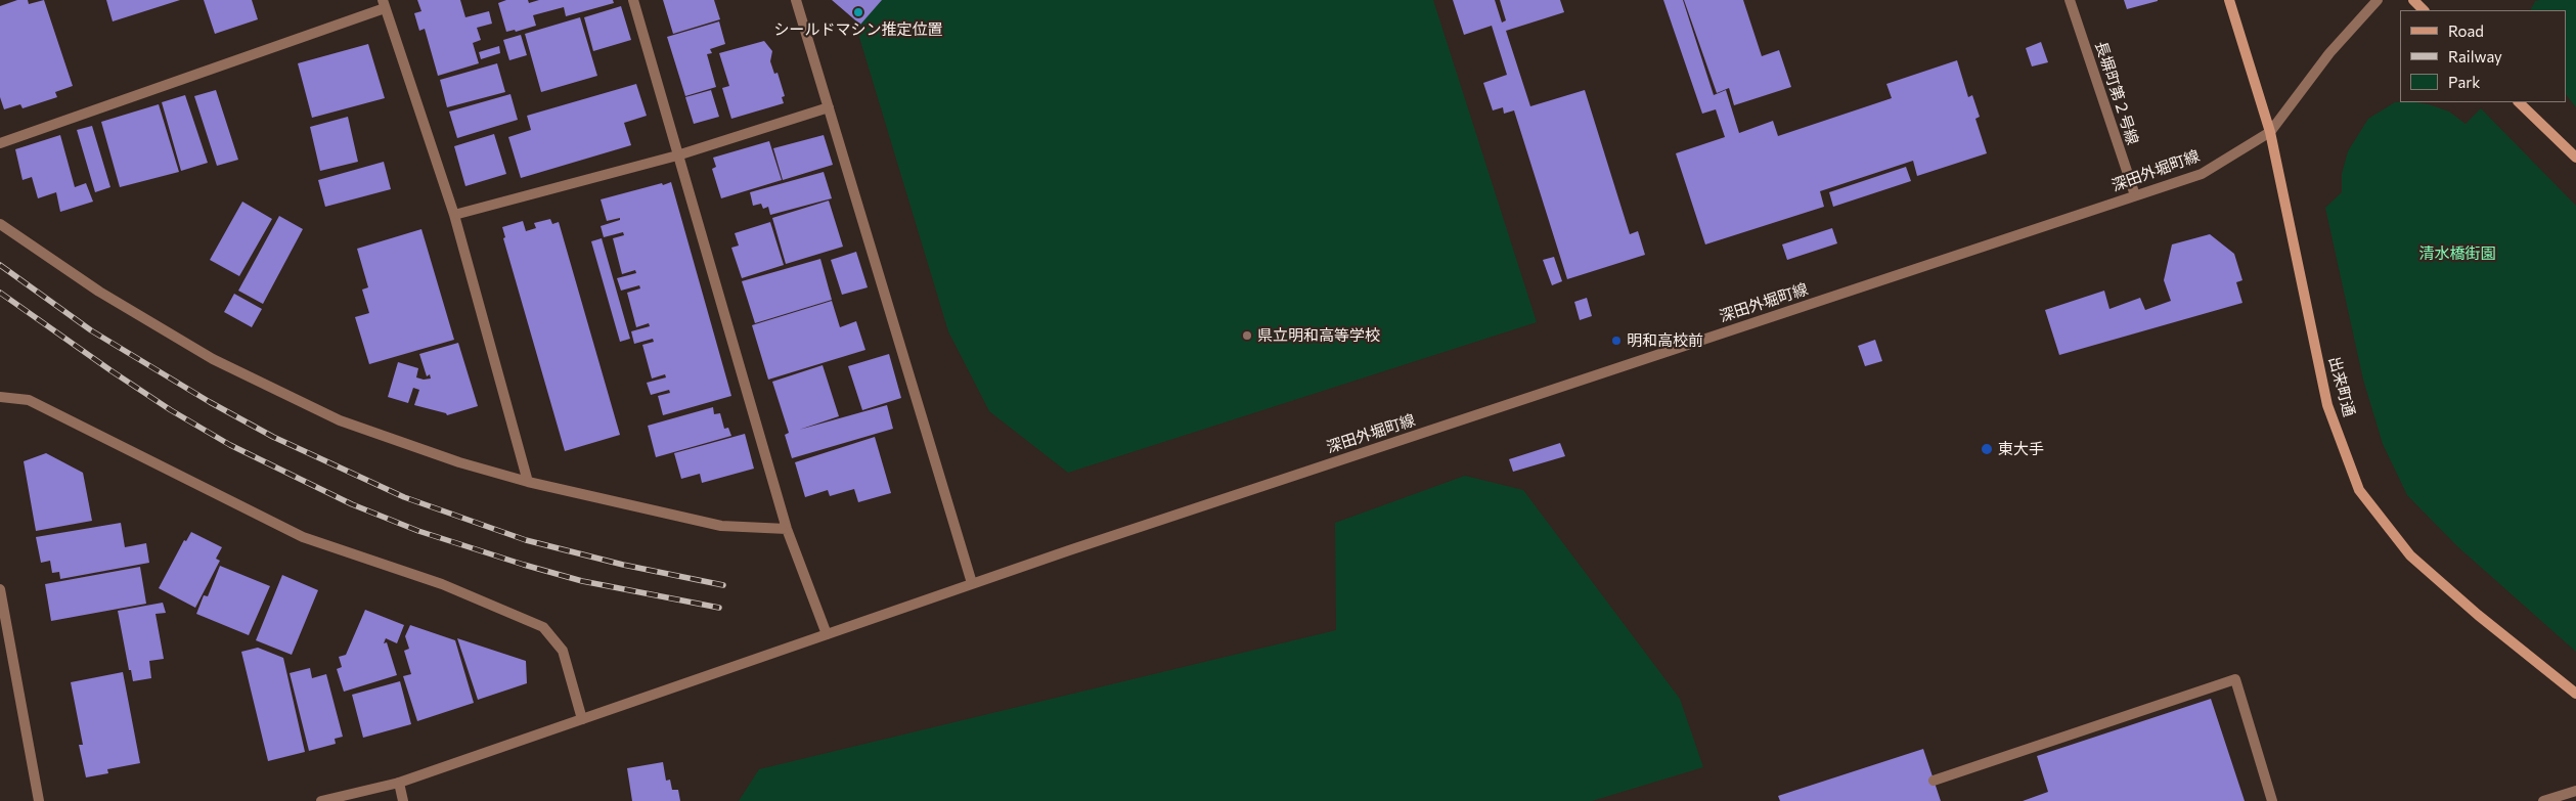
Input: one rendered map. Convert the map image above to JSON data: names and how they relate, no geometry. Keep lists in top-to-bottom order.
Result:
{
  "streets": {
    "main road": ["出来町通"],
    "street": ["長塀町第２号線", "深田外堀町線"]
  },
  "crossings": [
    ["長塀町第２号線", "深田外堀町線"],
    ["深田外堀町線", "出来町通"]
  ],
  "parks": ["清水橋街園"],
  "places": [
    "シールドマシン推定位置",
    "県立明和高等学校",
    "明和高校前",
    "東大手"
  ],
  "legend": ["Road", "Railway", "Park"]
}
